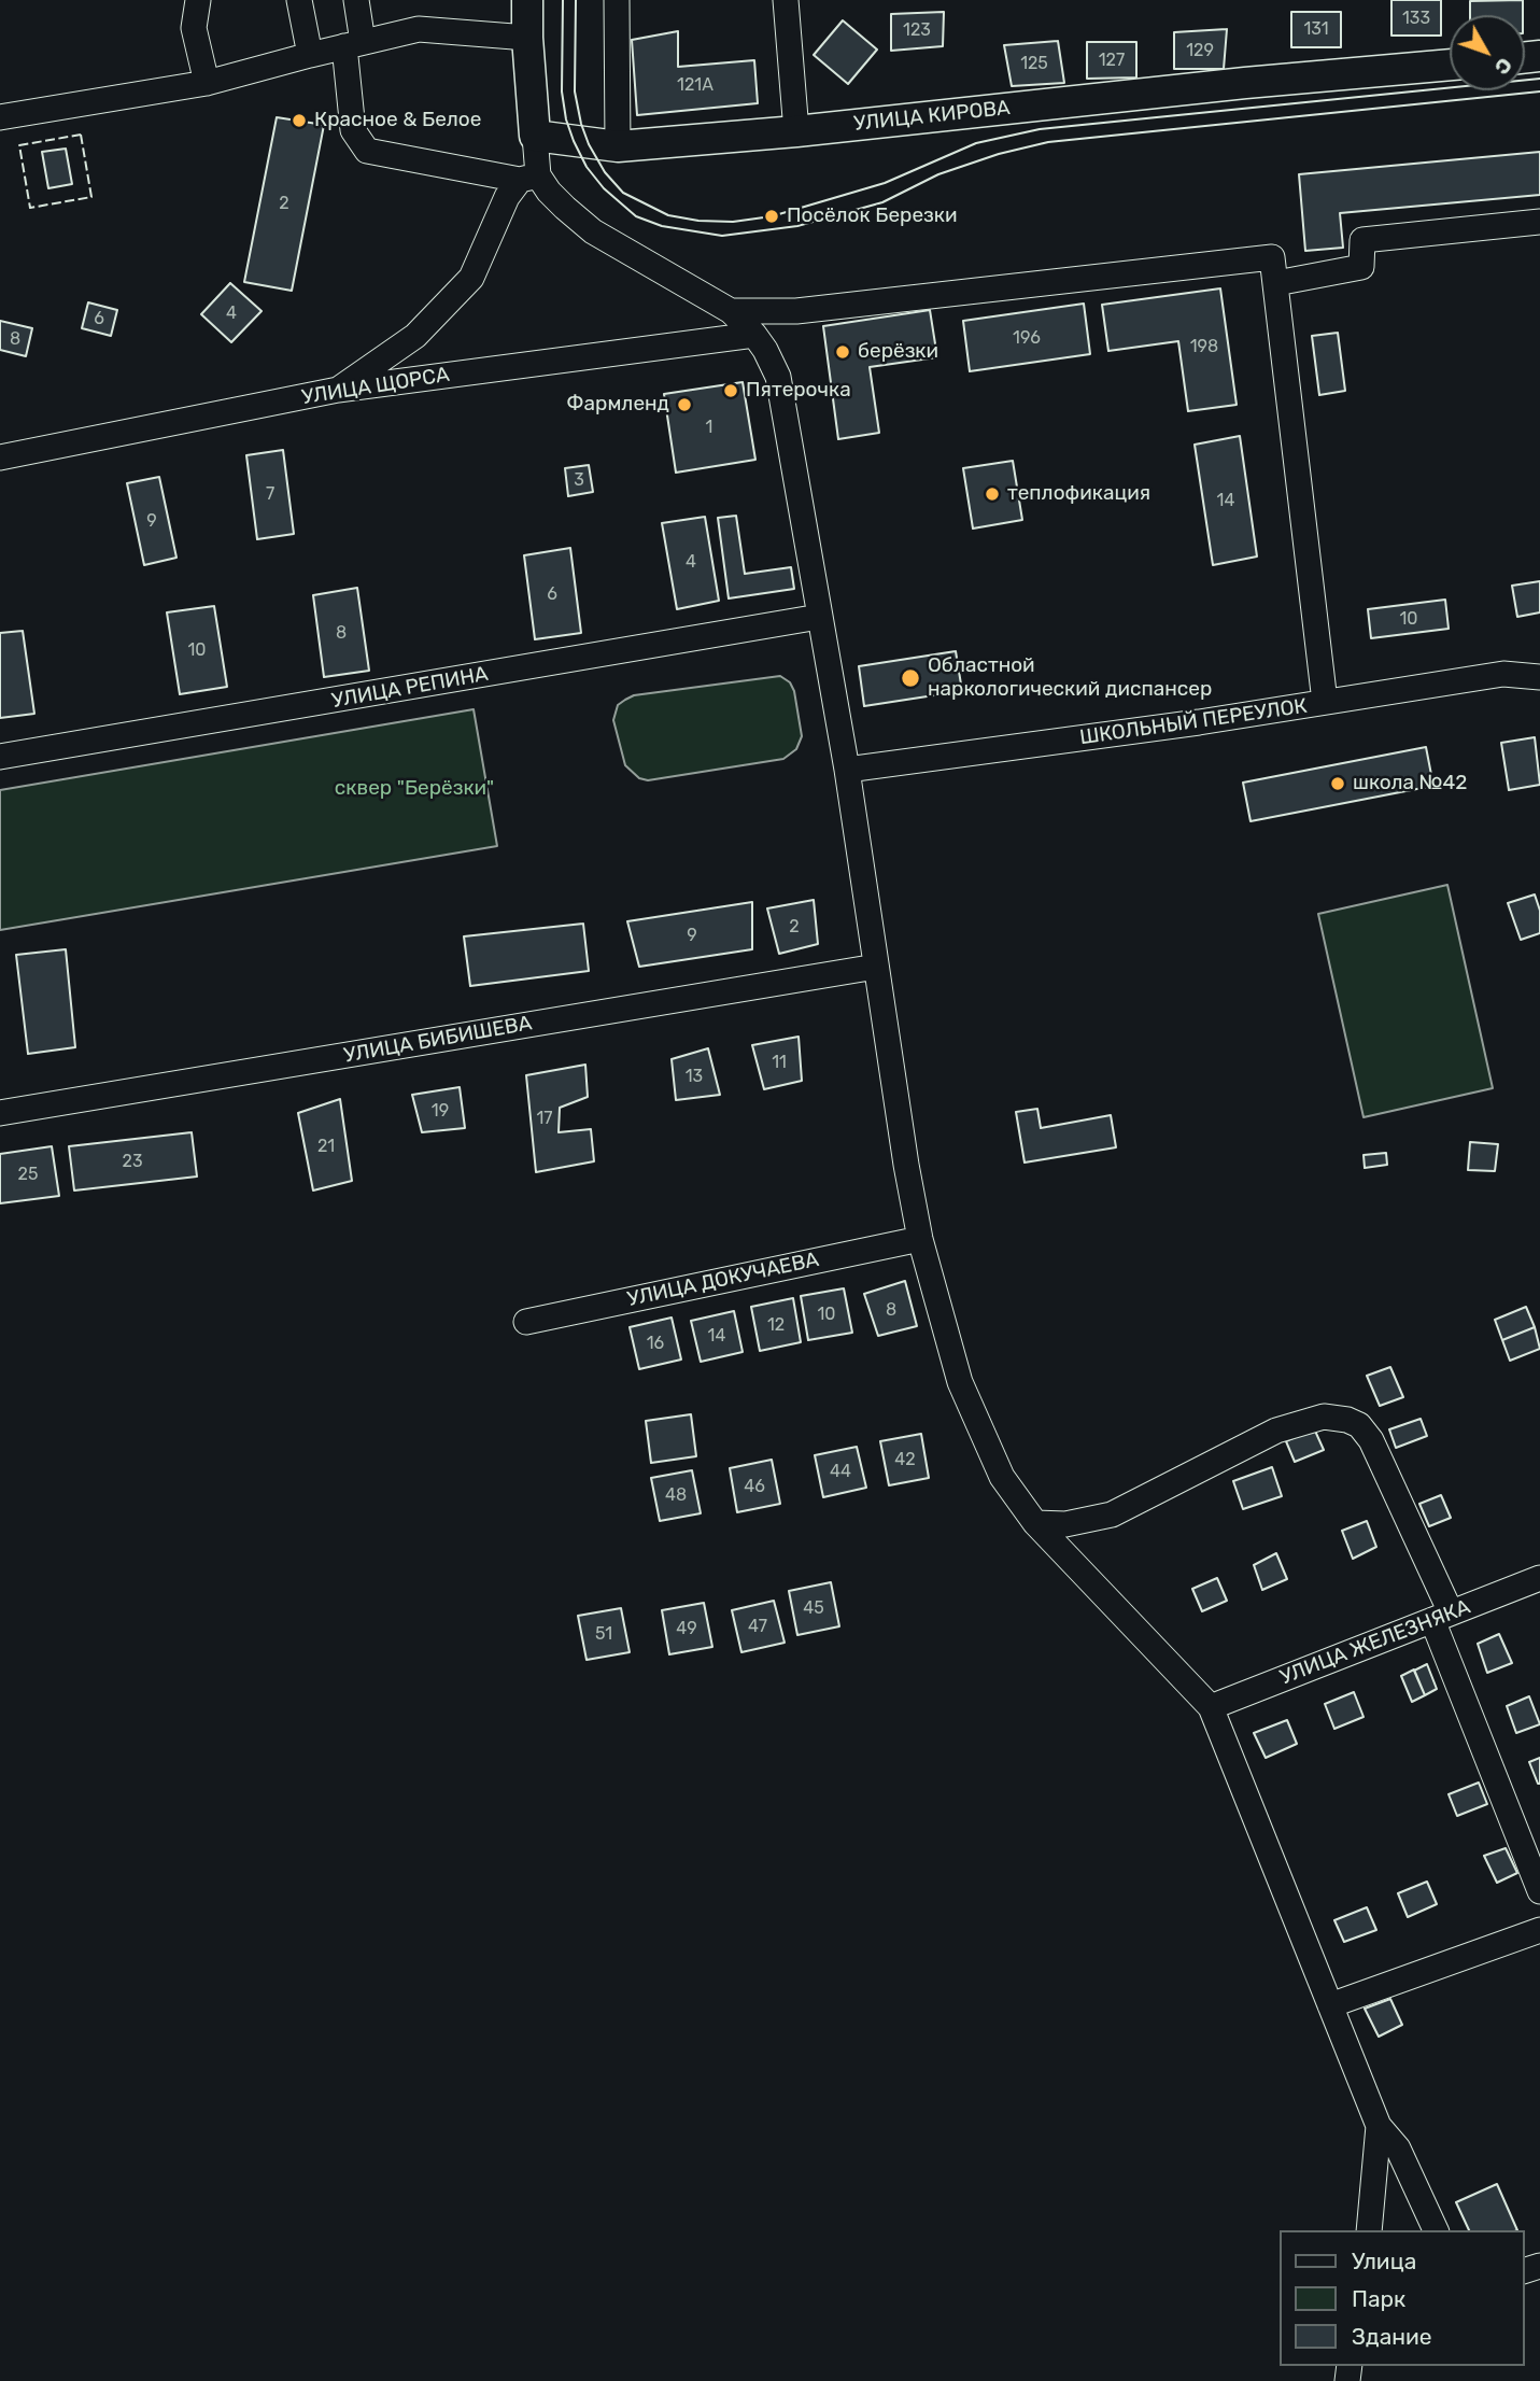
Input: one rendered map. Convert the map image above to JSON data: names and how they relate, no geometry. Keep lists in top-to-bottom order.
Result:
{
  "streets": {
    "main road": ["УЛИЦА КИРОВА"],
    "street": [
      "УЛИЦА ЩОРСА",
      "УЛИЦА РЕПИНА",
      "ШКОЛЬНЫЙ ПЕРЕУЛОК",
      "УЛИЦА БИБИШЕВА",
      "УЛИЦА ДОКУЧАЕВА",
      "УЛИЦА ЖЕЛЕЗНЯКА"
    ]
  },
  "parks": ["сквер \"Берёзки\""],
  "places": [
    "Красное & Белое",
    "Посёлок Березки",
    "берёзки",
    "Пятерочка",
    "Фармленд",
    "теплофикация",
    "Областной наркологический диспансер",
    "школа №42"
  ],
  "house_numbers": [
    "133",
    "131",
    "123",
    "129",
    "127",
    "125",
    "121А",
    "2",
    "4",
    "6",
    "196",
    "8",
    "198",
    "1",
    "3",
    "7",
    "14",
    "9",
    "4",
    "6",
    "10",
    "8",
    "10",
    "2",
    "9",
    "11",
    "13",
    "19",
    "17",
    "21",
    "23",
    "25",
    "8",
    "10",
    "12",
    "14",
    "16",
    "42",
    "44",
    "46",
    "48",
    "45",
    "47",
    "49",
    "51"
  ],
  "legend": ["Улица", "Парк", "Здание"],
  "north": "bottom right"
}
